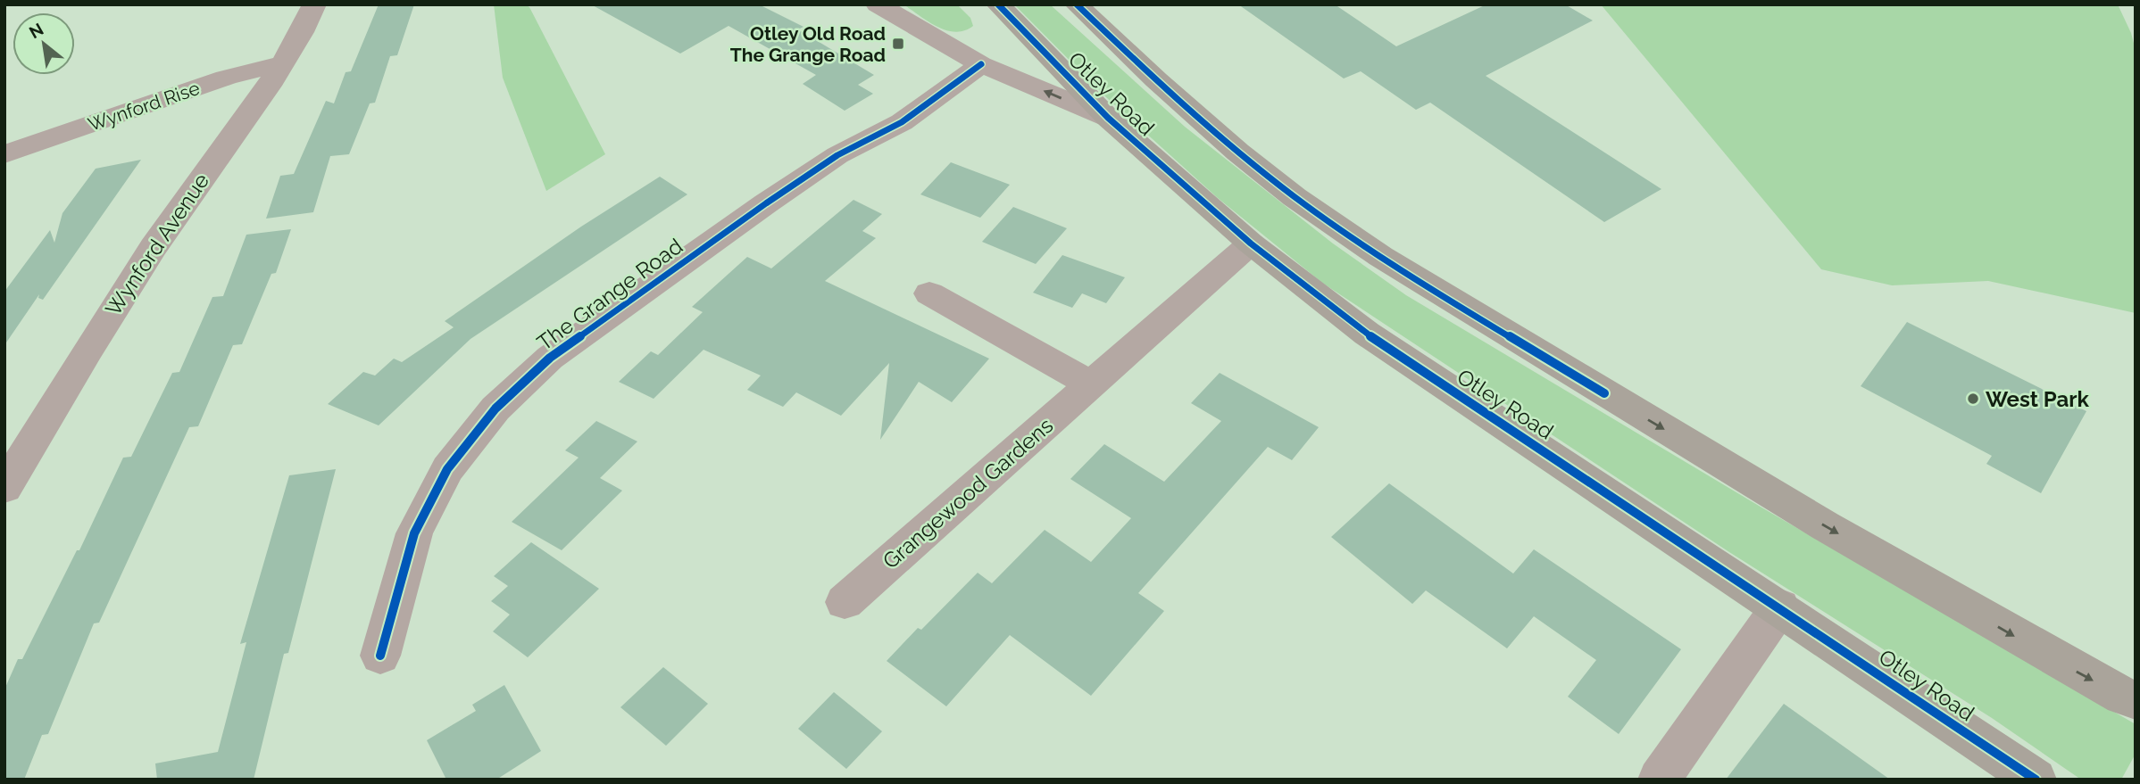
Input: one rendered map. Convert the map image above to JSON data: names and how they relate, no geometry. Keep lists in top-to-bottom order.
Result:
{
  "streets": {
    "highway": ["Otley Road"],
    "street": [
      "Wynford Rise",
      "Wynford Avenue",
      "The Grange Road",
      "Grangewood Gardens"
    ]
  },
  "crossings": [
    ["Otley Road", "Grangewood Gardens"],
    ["Wynford Rise", "Wynford Avenue"]
  ],
  "places": {
    "transit": ["Otley Old Road The Grange Road"],
    "other": ["West Park"]
  },
  "north": "top left"
}
